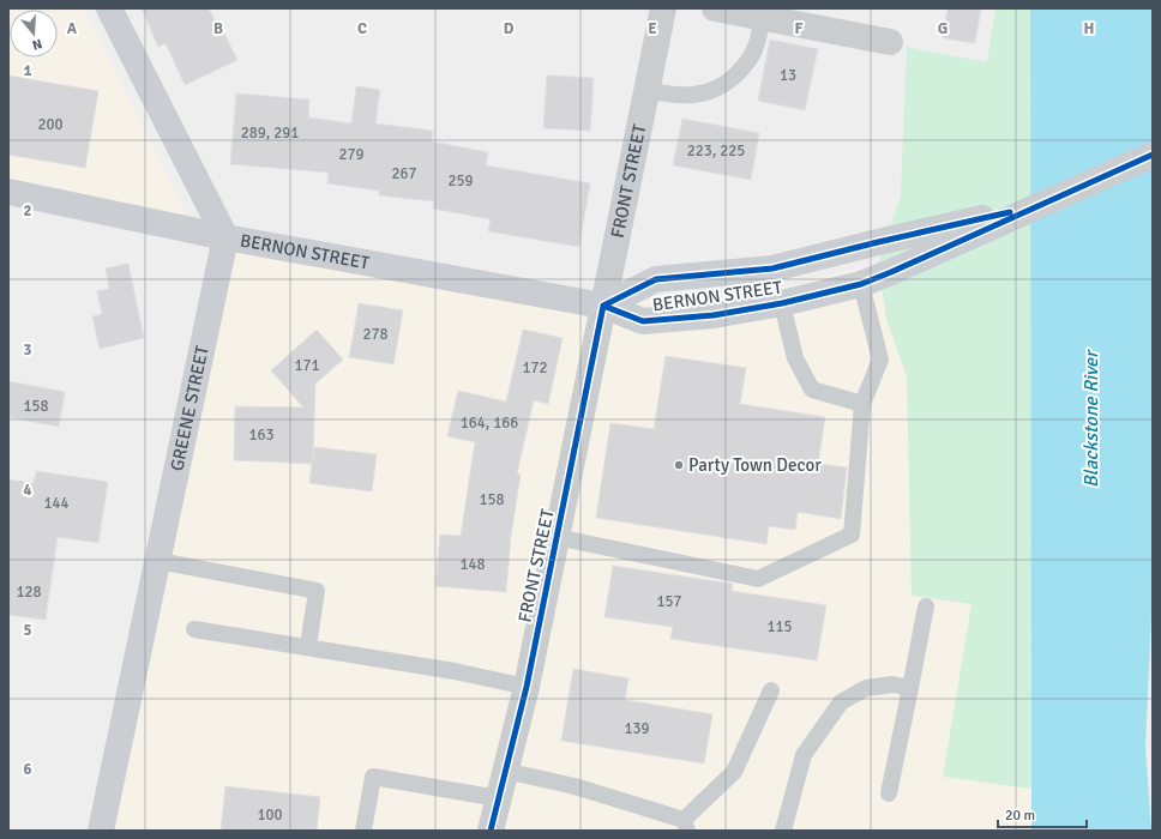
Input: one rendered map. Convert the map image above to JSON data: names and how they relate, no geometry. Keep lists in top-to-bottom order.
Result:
{
  "streets": {
    "main road": ["BERNON STREET", "GREENE STREET"],
    "street": ["FRONT STREET"]
  },
  "crossings": [
    ["FRONT STREET", "BERNON STREET"],
    ["BERNON STREET", "GREENE STREET"]
  ],
  "water": ["Blackstone River"],
  "places": ["Party Town Decor"],
  "house_numbers": [
    "13",
    "200",
    "289, 291",
    "223, 225",
    "279",
    "267",
    "259",
    "278",
    "171",
    "172",
    "158",
    "164, 166",
    "163",
    "158",
    "144",
    "148",
    "128",
    "157",
    "115",
    "139",
    "100"
  ],
  "scale_bar": "20 m",
  "north": "bottom",
  "grid": {
    "columns": [
      "A",
      "B",
      "C",
      "D",
      "E",
      "F",
      "G",
      "H"
    ],
    "rows": [
      "1",
      "2",
      "3",
      "4",
      "5",
      "6"
    ]
  }
}
